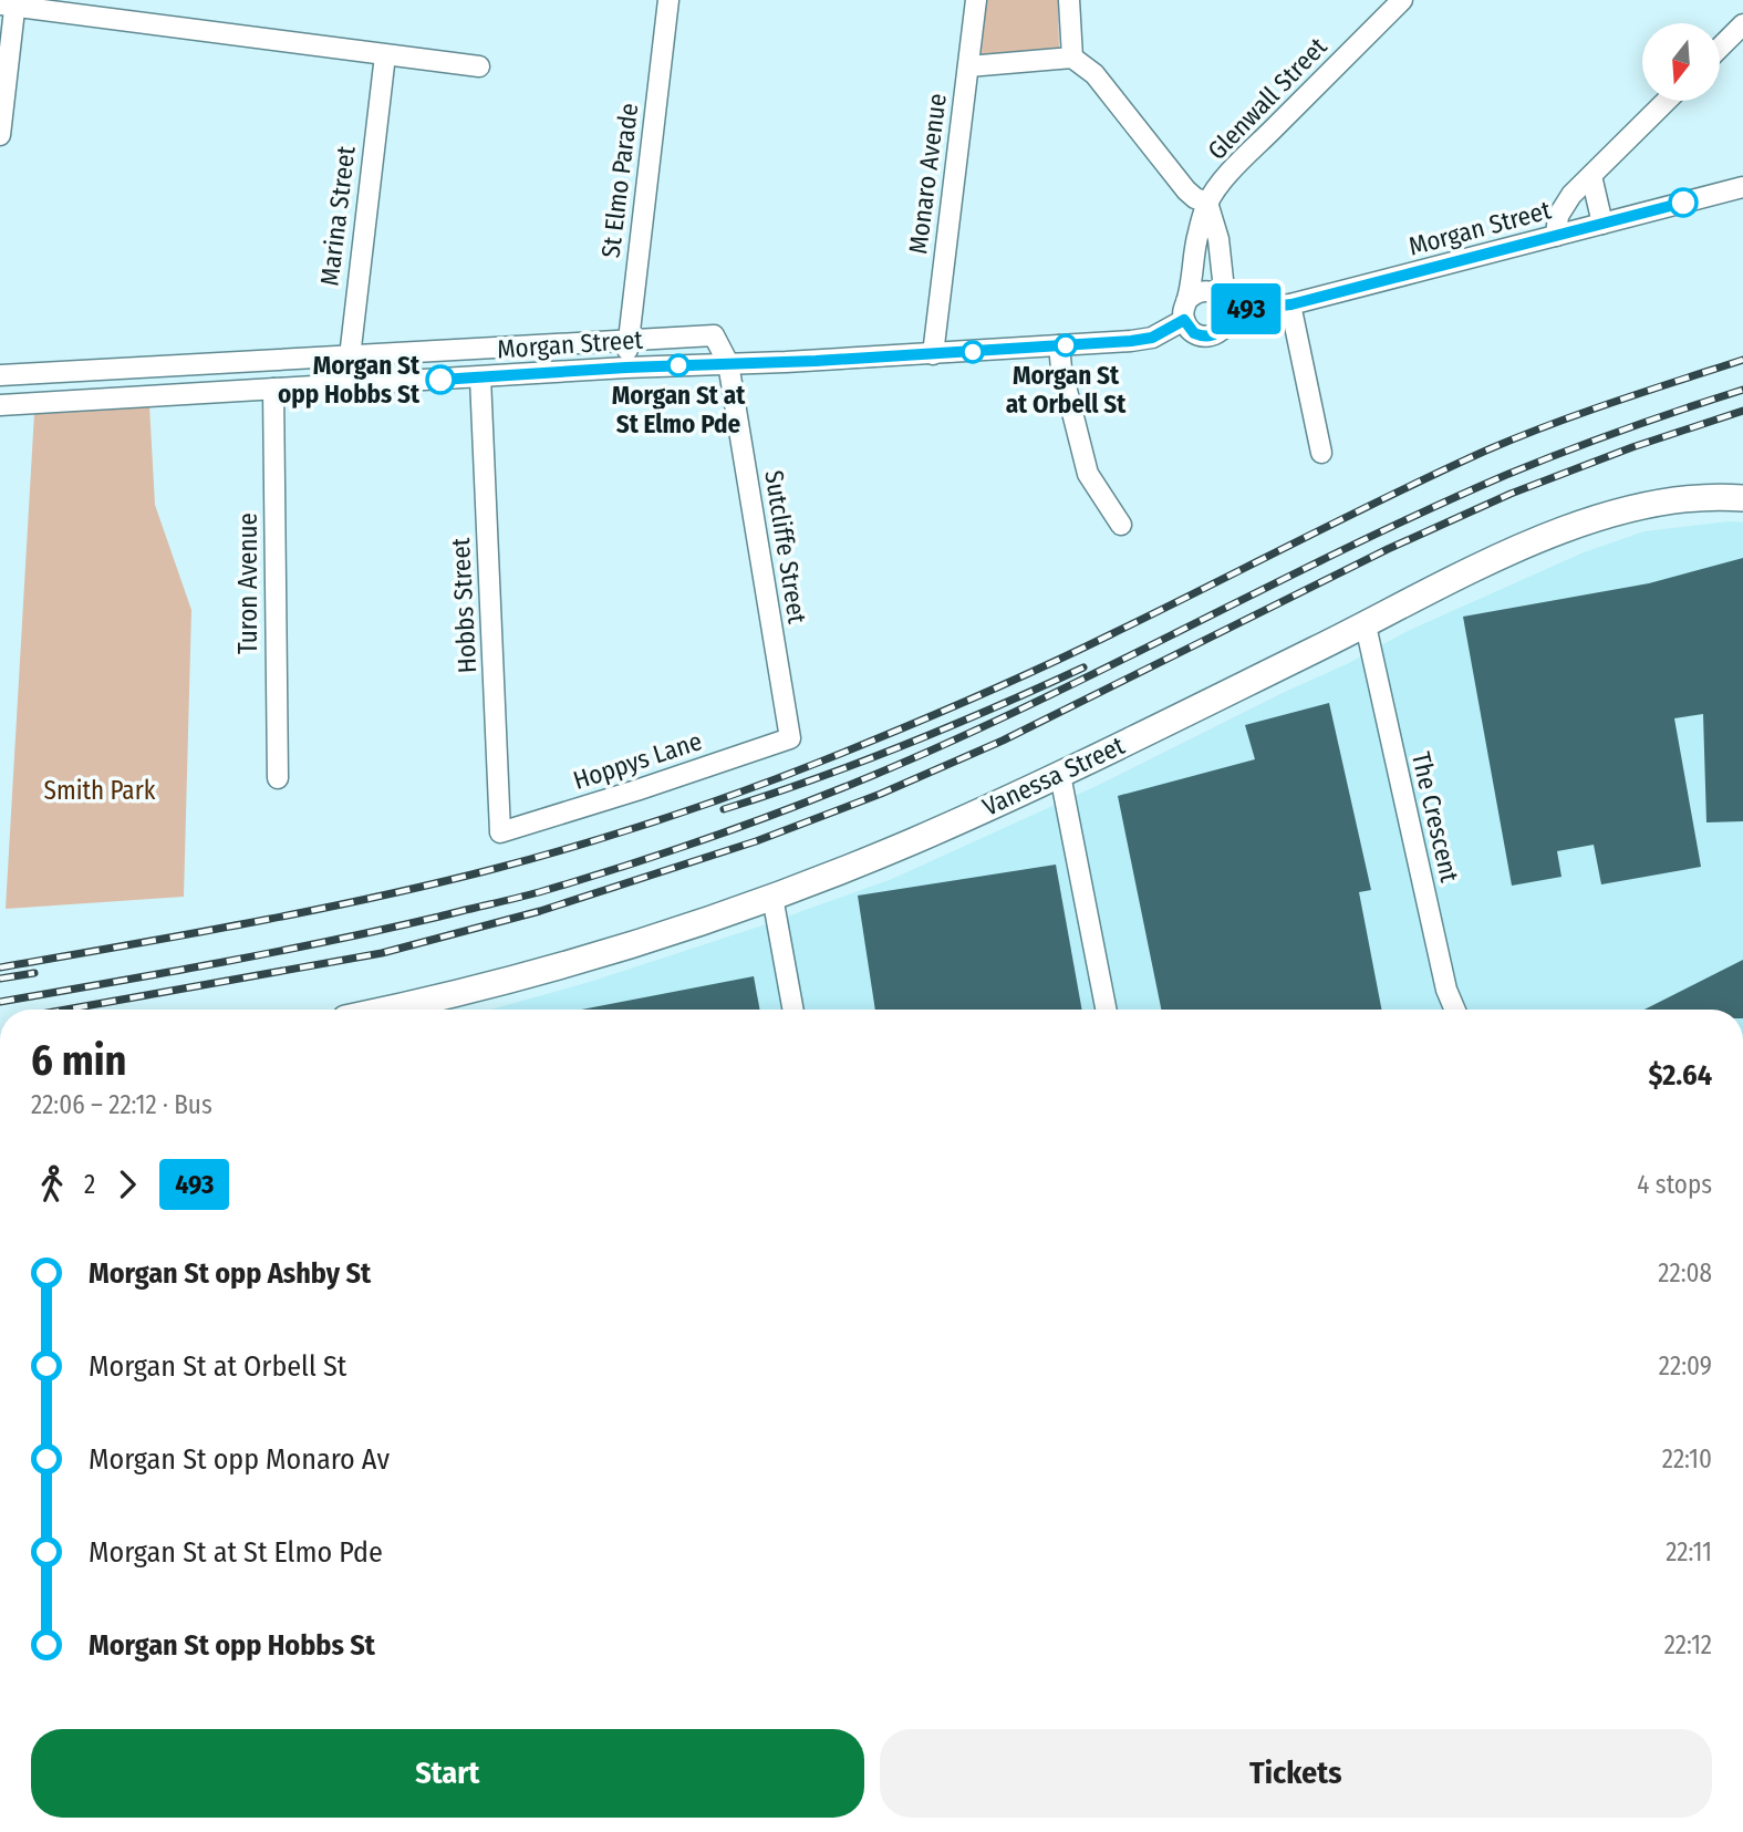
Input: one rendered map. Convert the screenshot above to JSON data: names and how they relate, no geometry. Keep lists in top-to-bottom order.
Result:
{
  "streets": {
    "main road": ["Vanessa Street"],
    "street": [
      "Glenwall Street",
      "Monaro Avenue",
      "St Elmo Parade",
      "Marina Street",
      "Morgan Street",
      "Sutcliffe Street",
      "Turon Avenue",
      "Hobbs Street",
      "Hoppys Lane",
      "The Crescent"
    ]
  },
  "crossings": [
    ["Monaro Avenue", "Morgan Street"],
    ["St Elmo Parade", "Morgan Street"],
    ["Marina Street", "Morgan Street"],
    ["Morgan Street", "Sutcliffe Street"],
    ["Morgan Street", "Turon Avenue"],
    ["Morgan Street", "Hobbs Street"],
    ["Sutcliffe Street", "Hoppys Lane"],
    ["Hobbs Street", "Hoppys Lane"],
    ["Vanessa Street", "The Crescent"]
  ],
  "parks": ["Smith Park"],
  "places": ["Morgan St at Orbell St", "Morgan St at St Elmo Pde", "Morgan St opp Hobbs St"],
  "lines": ["bus line 493"],
  "north": "bottom",
  "page": {
    "on_map": "493",
    "heading": ["6 min", "22:06 – 22:12 · Bus", "$2.64"],
    "legs": ["2", "493", "4 stops"],
    "list": [
      {
        "name": "Morgan St opp Ashby St",
        "value": "22:08"
      },
      {
        "name": "Morgan St at Orbell St",
        "value": "22:09"
      },
      {
        "name": "Morgan St opp Monaro Av",
        "value": "22:10"
      },
      {
        "name": "Morgan St at St Elmo Pde",
        "value": "22:11"
      },
      {
        "name": "Morgan St opp Hobbs St",
        "value": "22:12"
      }
    ],
    "buttons": ["Start", "Tickets"]
  }
}
